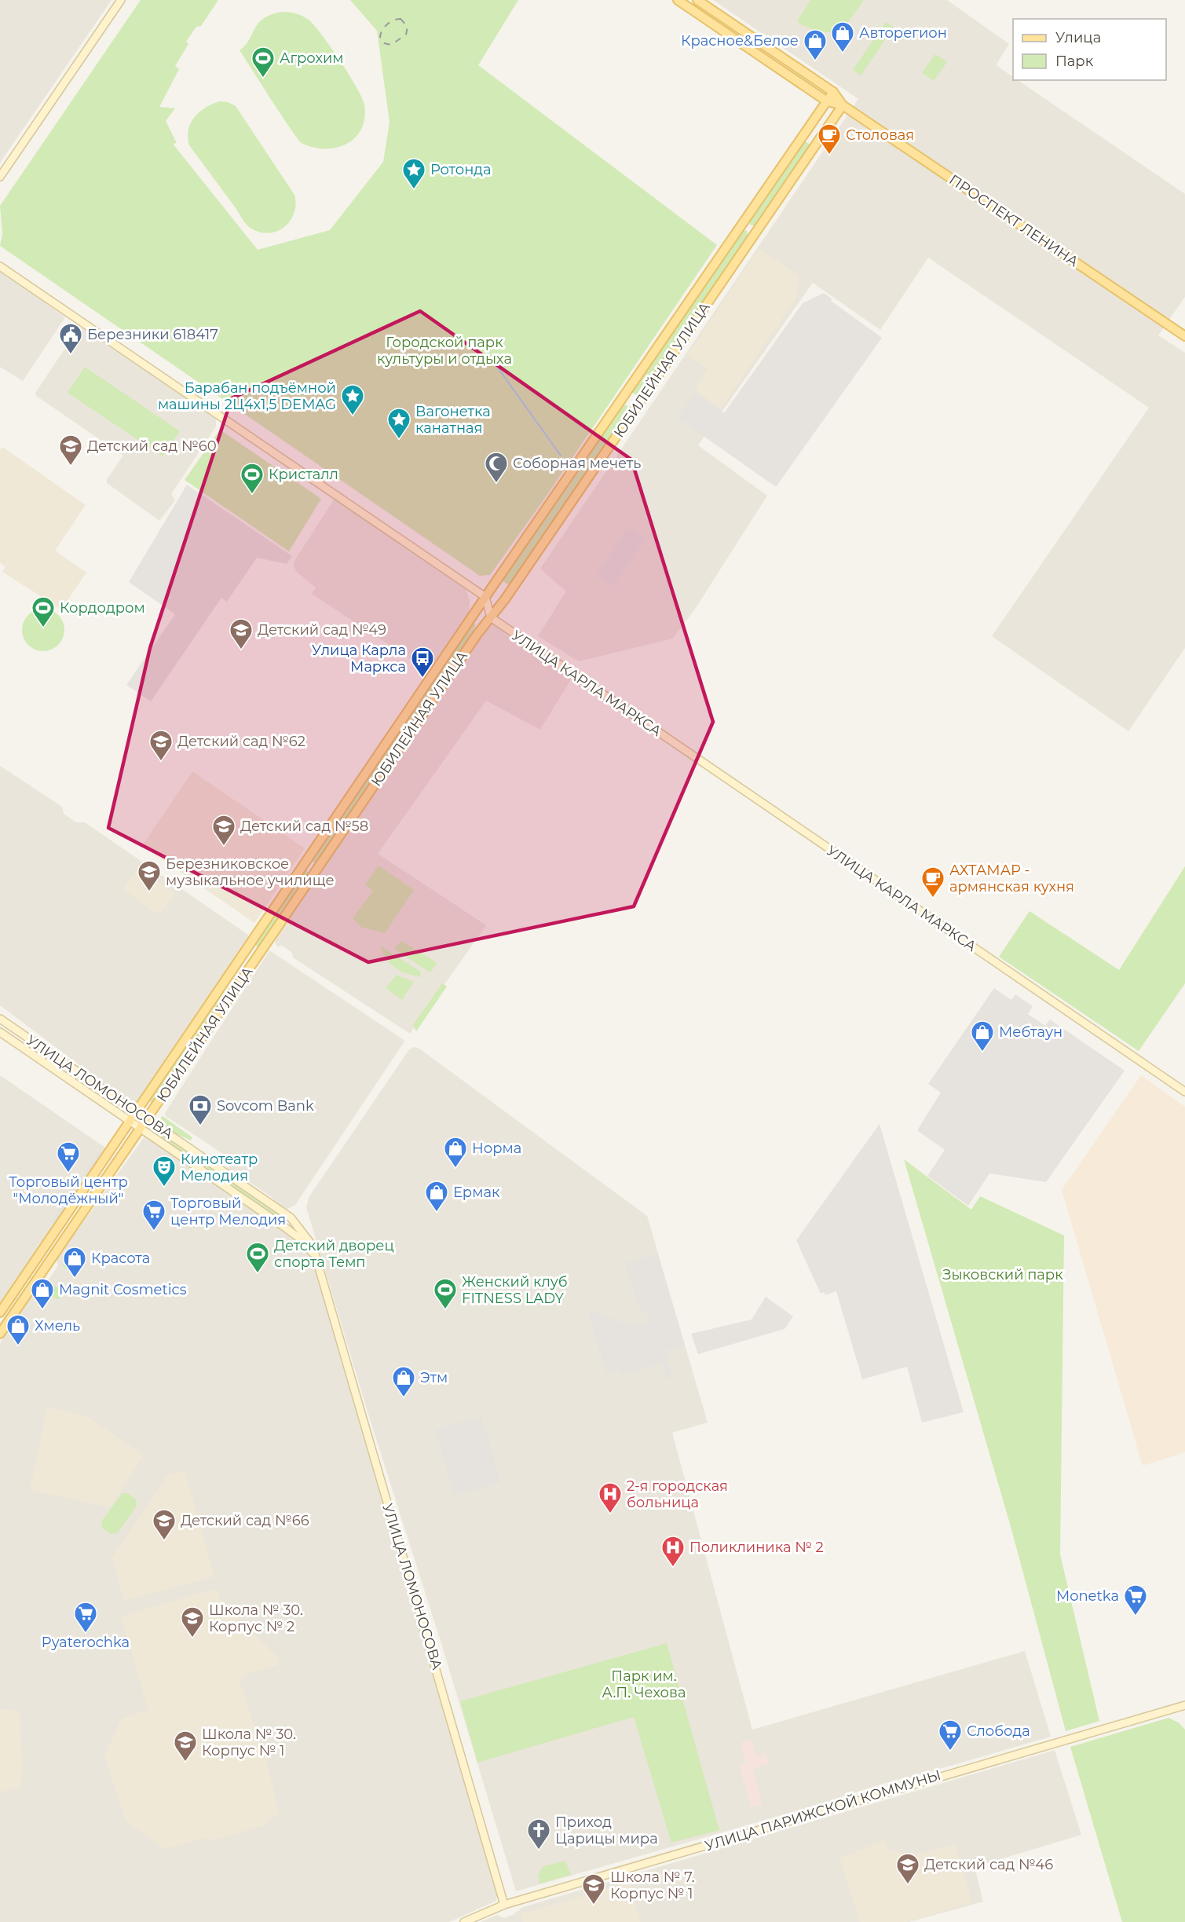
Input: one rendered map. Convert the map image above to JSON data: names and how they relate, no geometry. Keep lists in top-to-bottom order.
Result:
{
  "streets": {
    "main road": [
      "ПРОСПЕКТ ЛЕНИНА",
      "ЮБИЛЕЙНАЯ УЛИЦА",
      "УЛИЦА КАРЛА МАРКСА",
      "УЛИЦА ЛОМОНОСОВА",
      "УЛИЦА ПАРИЖСКОЙ КОММУНЫ"
    ]
  },
  "crossings": [
    ["ПРОСПЕКТ ЛЕНИНА", "ЮБИЛЕЙНАЯ УЛИЦА"],
    ["ЮБИЛЕЙНАЯ УЛИЦА", "УЛИЦА КАРЛА МАРКСА"],
    ["ЮБИЛЕЙНАЯ УЛИЦА", "УЛИЦА ЛОМОНОСОВА"],
    ["УЛИЦА ЛОМОНОСОВА", "УЛИЦА ПАРИЖСКОЙ КОММУНЫ"]
  ],
  "parks": ["Городской парк культуры и отдыха", "Зыковский парк", "Парк им. А.П. Чехова"],
  "places": {
    "shop": [
      "Авторегион",
      "Красное&Белое",
      "Мебтаун",
      "Норма",
      "Ермак",
      "Красота",
      "Magnit Cosmetics",
      "Хмель",
      "Этм"
    ],
    "sports": [
      "Агрохим",
      "Кристалл",
      "Кордодром",
      "Детский дворец спорта Темп",
      "Женский клуб FITNESS LADY"
    ],
    "cafe": ["Столовая", "АХТАМАР - армянская кухня"],
    "place": ["Ротонда", "Барабан подъёмной машины 2Ц4х1,5 DEMAG", "Вагонетка канатная"],
    "public building": ["Березники 618417"],
    "school or university": [
      "Детский сад №60",
      "Детский сад №49",
      "Детский сад №62",
      "Детский сад №58",
      "Березниковское музыкальное училище",
      "Детский сад №66",
      "Школа № 30. Корпус № 2",
      "Школа № 30. Корпус № 1",
      "Детский сад №46",
      "Школа № 7. Корпус № 1"
    ],
    "mosque": ["Соборная мечеть"],
    "bus stop": ["Улица Карла Маркса"],
    "bank": ["Sovcom Bank"],
    "supermarket": [
      "Торговый центр \"Молодёжный\"",
      "Торговый центр Мелодия",
      "Monetka",
      "Pyaterochka",
      "Слобода"
    ],
    "theatre": ["Кинотеатр Мелодия"],
    "hospital": ["2-я городская больница", "Поликлиника № 2"],
    "church": ["Приход Царицы мира"]
  },
  "legend": ["Улица", "Парк"]
}
